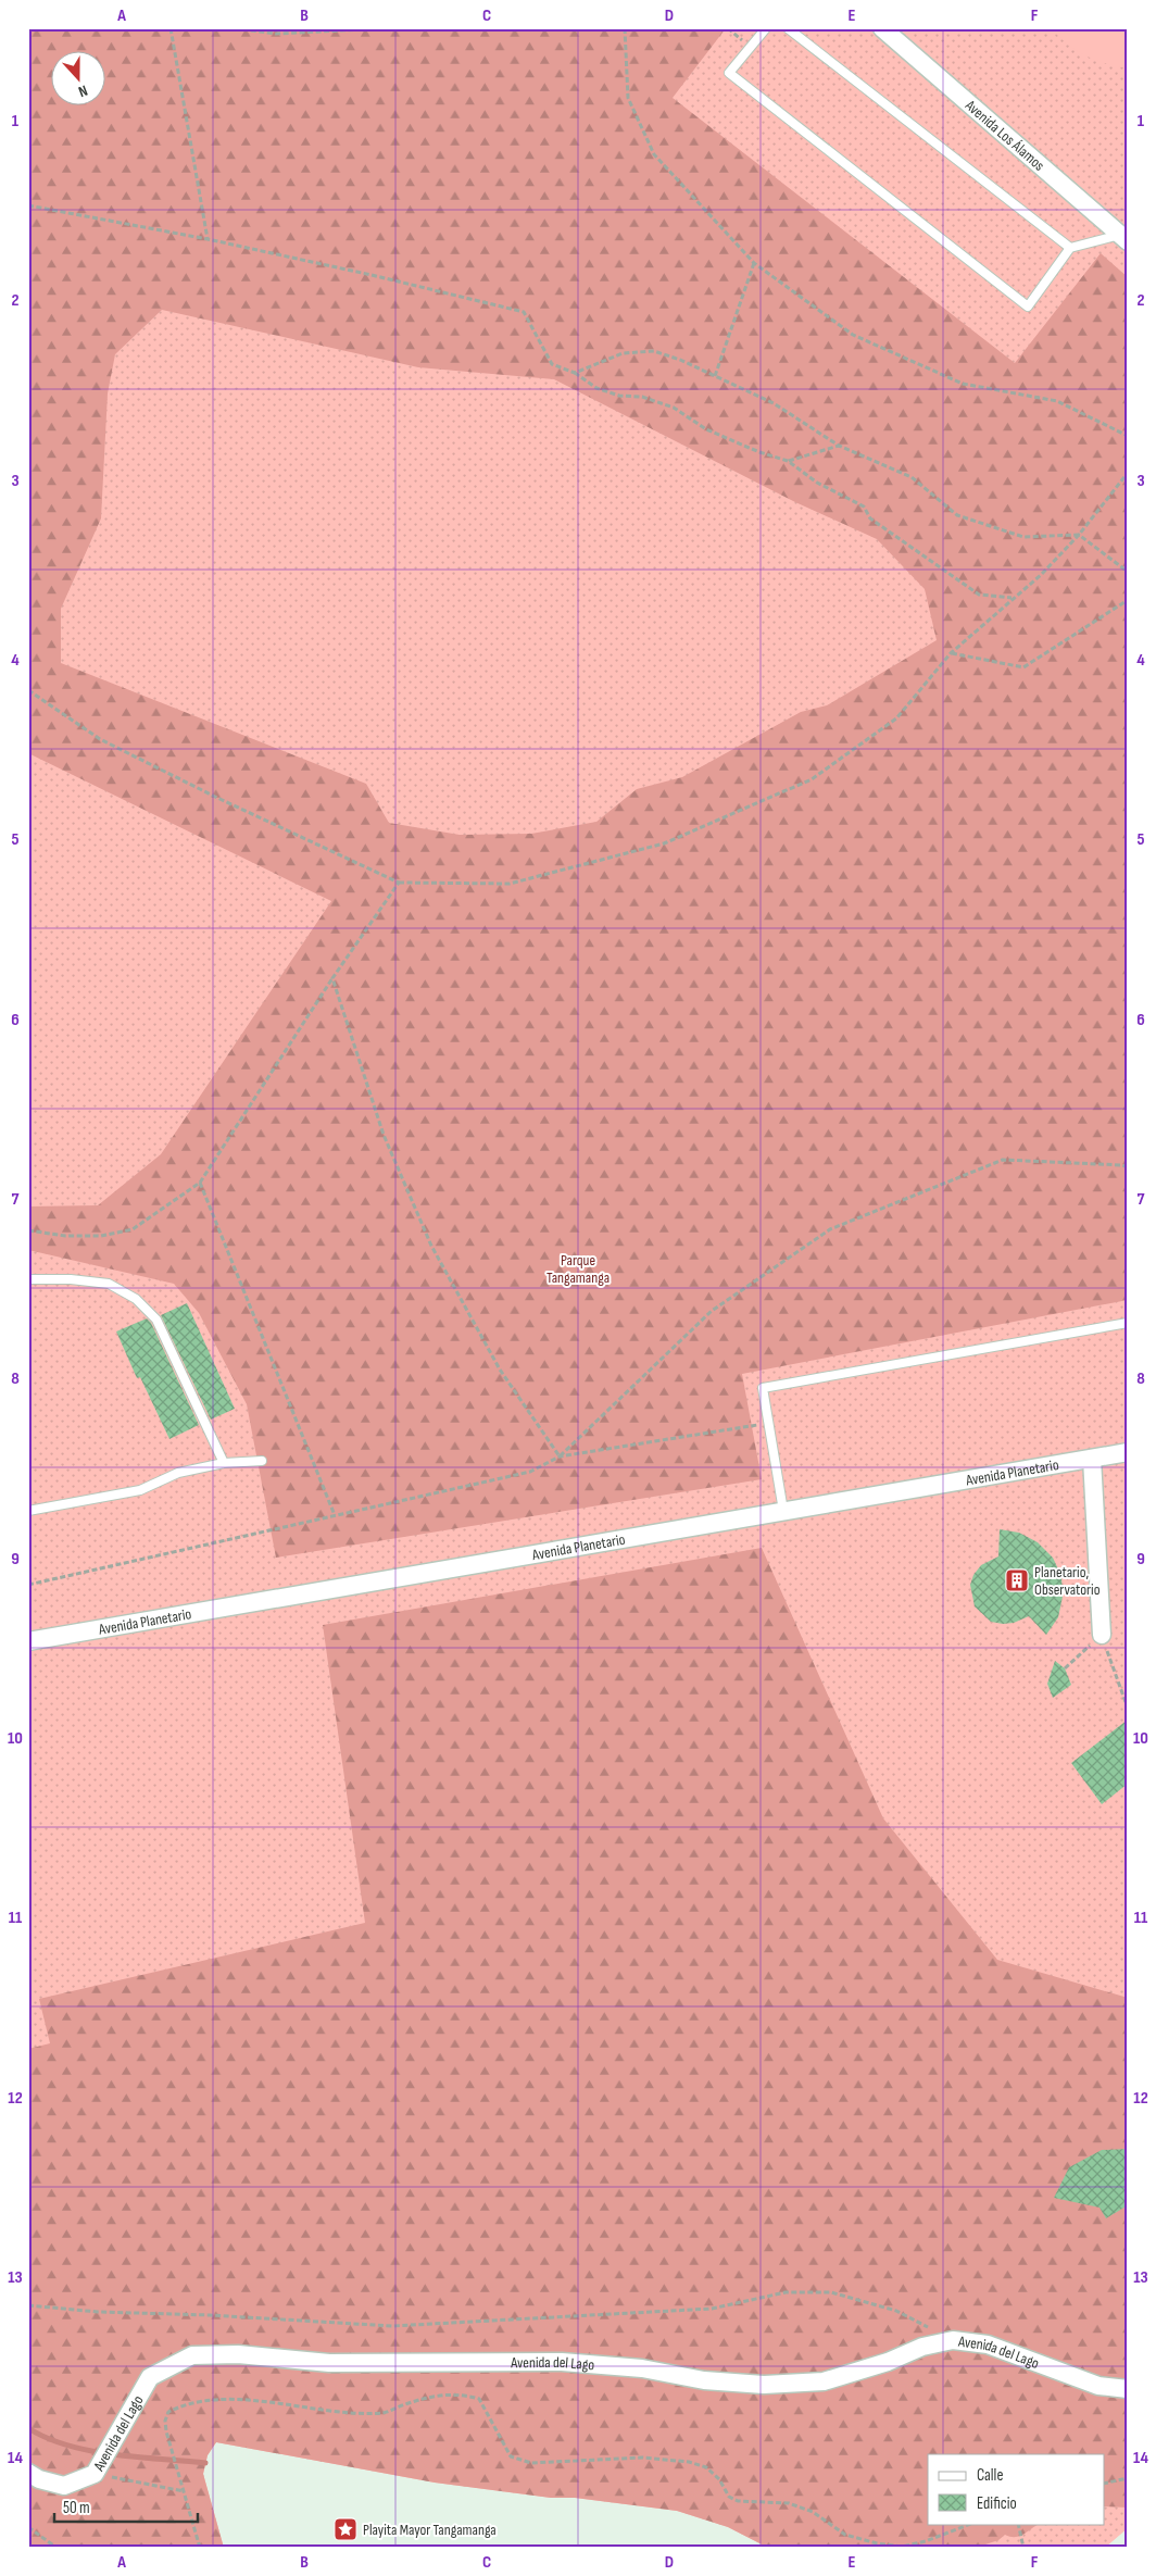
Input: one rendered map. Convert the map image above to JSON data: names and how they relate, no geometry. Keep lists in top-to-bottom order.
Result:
{
  "streets": {
    "street": ["Avenida Los Álamos", "Avenida Planetario", "Avenida del Lago"]
  },
  "parks": ["Parque Tangamanga"],
  "places": {
    "building": ["Planetario, Observatorio"],
    "place": ["Playita Mayor Tangamanga"]
  },
  "legend": ["Calle", "Edificio"],
  "scale_bar": "50 m",
  "north": "bottom",
  "grid": {
    "columns": [
      "A",
      "B",
      "C",
      "D",
      "E",
      "F"
    ],
    "rows": [
      "1",
      "2",
      "3",
      "4",
      "5",
      "6",
      "7",
      "8",
      "9",
      "10",
      "11",
      "12",
      "13",
      "14"
    ]
  }
}
